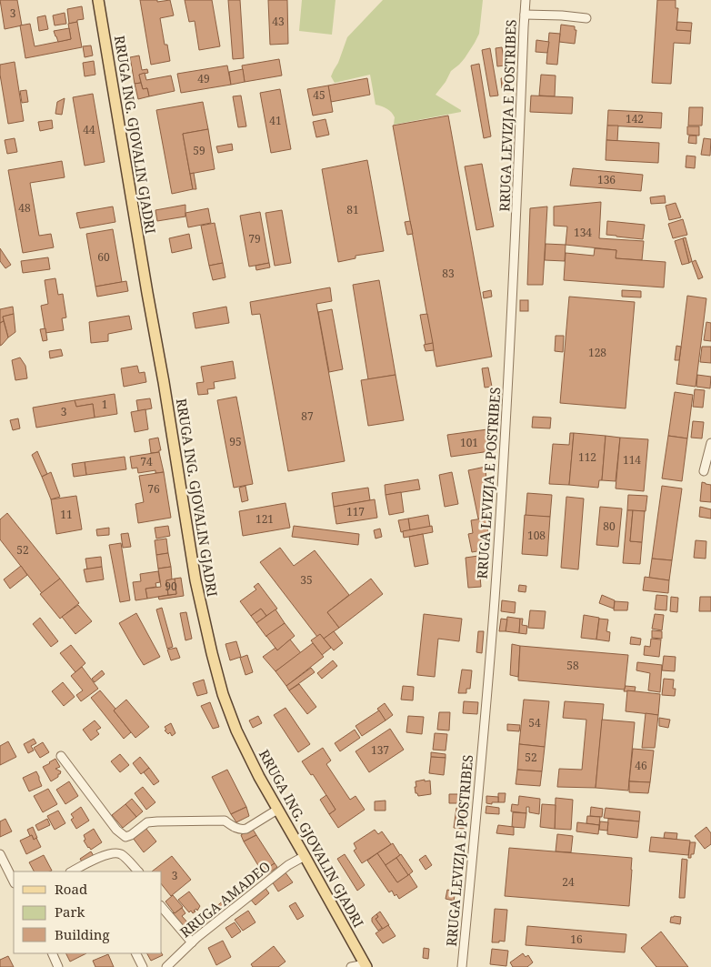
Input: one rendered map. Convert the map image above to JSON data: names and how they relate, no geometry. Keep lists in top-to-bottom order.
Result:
{
  "streets": {
    "main road": ["RRUGA ING. GJOVALIN GJADRI"],
    "street": ["RRUGA LEVIZJA E POSTRIBES", "RRUGA AMADEO"]
  },
  "crossings": [
    ["RRUGA ING. GJOVALIN GJADRI", "RRUGA AMADEO"]
  ],
  "house_numbers": [
    "3",
    "43",
    "49",
    "45",
    "142",
    "41",
    "44",
    "59",
    "136",
    "48",
    "81",
    "134",
    "79",
    "60",
    "83",
    "128",
    "1",
    "3",
    "87",
    "95",
    "101",
    "112",
    "114",
    "74",
    "76",
    "117",
    "11",
    "121",
    "80",
    "108",
    "52",
    "35",
    "90",
    "58",
    "54",
    "137",
    "52",
    "46",
    "3",
    "24",
    "16"
  ],
  "legend": ["Road", "Park", "Building"]
}
